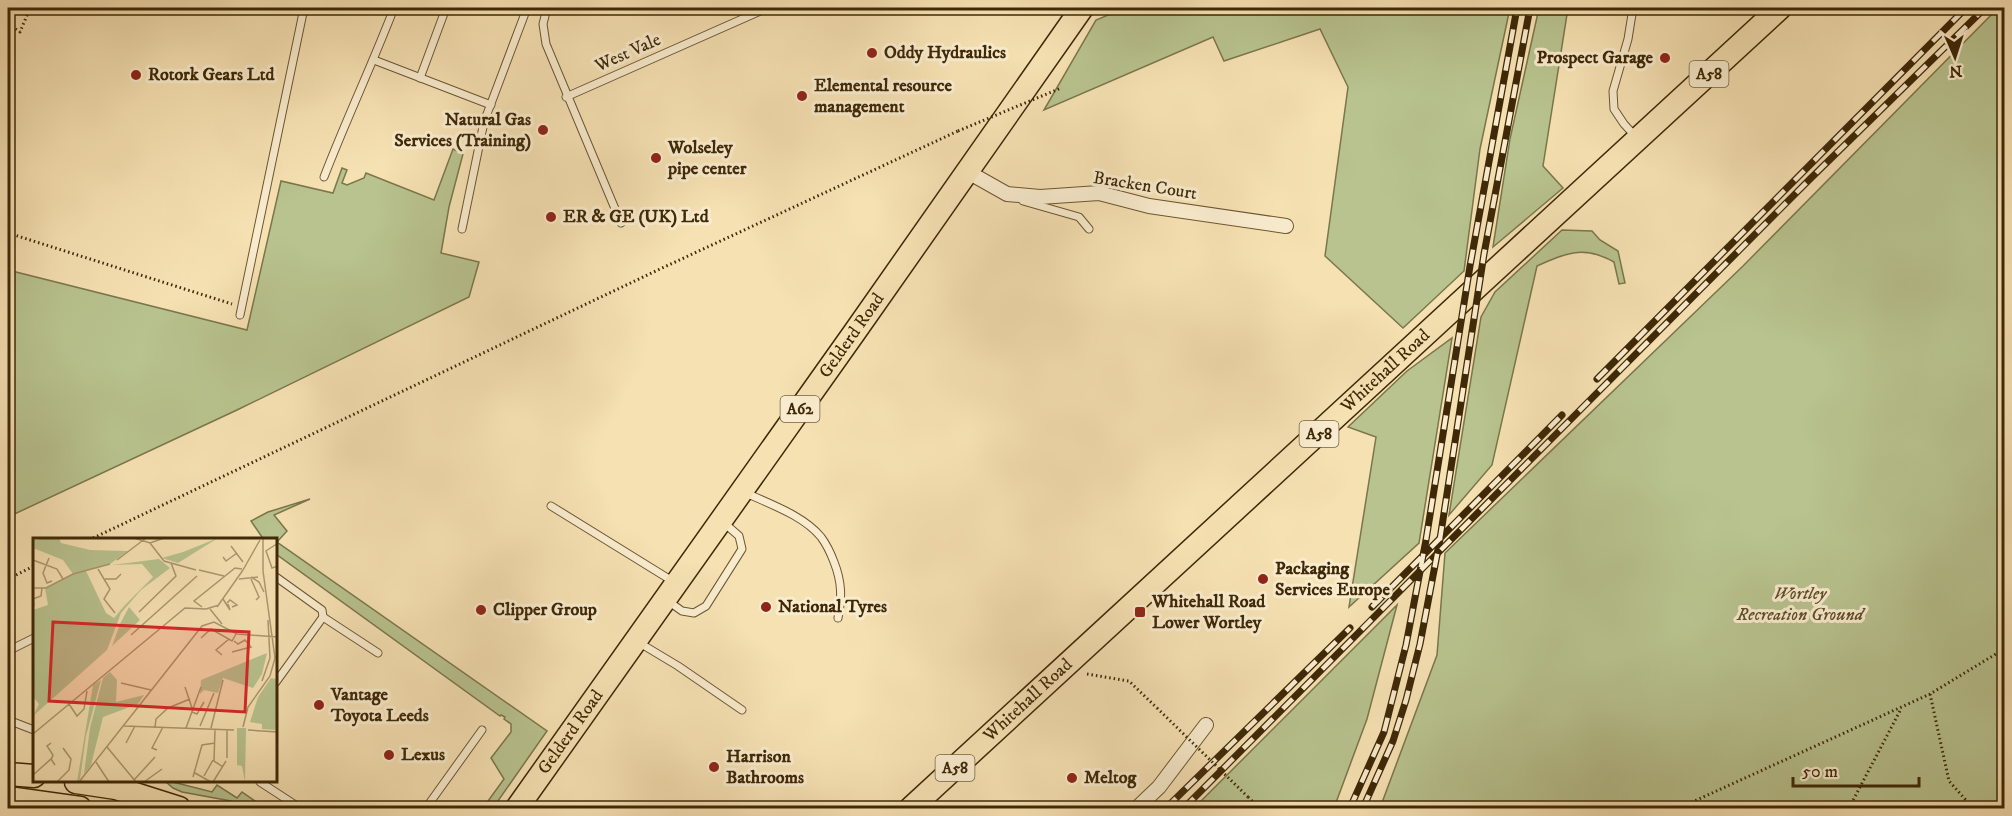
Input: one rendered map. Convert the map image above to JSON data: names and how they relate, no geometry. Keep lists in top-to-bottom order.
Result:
{
  "streets": {
    "main road": [
      "A58",
      "Gelderd Road",
      "Whitehall Road",
      "A62"
    ],
    "street": ["Bracken Court"],
    "lane": ["West Vale"]
  },
  "crossings": [
    ["Bracken Court", "Gelderd Road"]
  ],
  "parks": ["Wortley Recreation Ground"],
  "places": {
    "other": [
      "Oddy Hydraulics",
      "Prospect Garage",
      "Rotork Gears Ltd",
      "Elemental resource management",
      "Natural Gas Services (Training)",
      "Wolseley pipe center",
      "ER & GE (UK) Ltd",
      "Packaging Services Europe",
      "National Tyres",
      "Clipper Group",
      "Vantage Toyota Leeds",
      "Lexus",
      "Harrison Bathrooms",
      "Meltog"
    ],
    "transit": ["Whitehall Road Lower Wortley"]
  },
  "scale_bar": "50 m",
  "north": "bottom"
}
